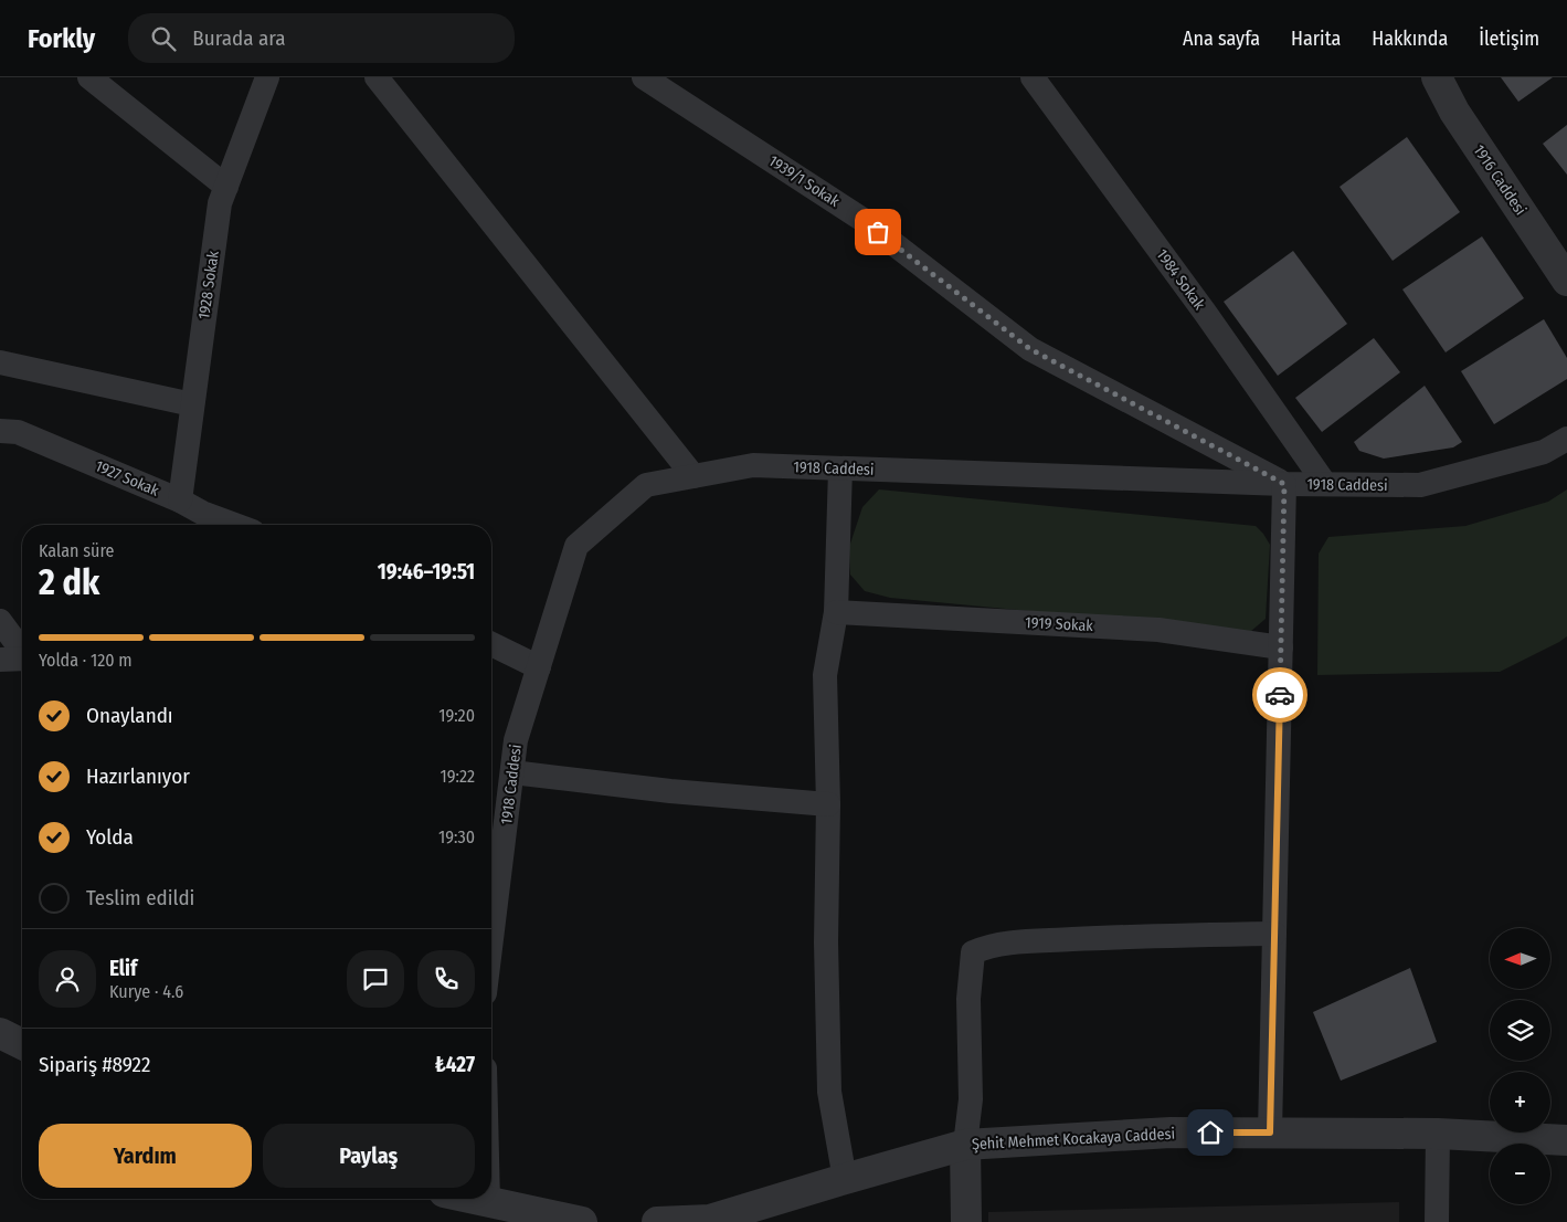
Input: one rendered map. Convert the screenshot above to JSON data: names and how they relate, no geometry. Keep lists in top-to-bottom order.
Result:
{
  "streets": {
    "street": [
      "1916 Caddesi",
      "1939/1 Sokak",
      "1984 Sokak",
      "1928 Sokak",
      "1918 Caddesi",
      "1927 Sokak",
      "1919 Sokak",
      "Şehit Mehmet Kocakaya Caddesi"
    ]
  },
  "crossings": [
    ["1939/1 Sokak", "1918 Caddesi"],
    ["1984 Sokak", "1918 Caddesi"],
    ["1928 Sokak", "1927 Sokak"]
  ],
  "north": "left",
  "page": {
    "header": "Forkly",
    "search": "Burada ara",
    "nav": [
      "Ana sayfa",
      "Harita",
      "Hakkında",
      "İletişim"
    ],
    "heading": ["2 dk", "Kalan süre", "19:46–19:51"],
    "panel": [
      "Elif",
      "Kurye · 4.6",
      "Sipariş #8922",
      "₺427"
    ],
    "bar": "Yolda · 120 m",
    "list": [
      ["Onaylandı", "19:20"],
      ["Hazırlanıyor", "19:22"],
      ["Yolda", "19:30"],
      "Teslim edildi"
    ],
    "map_buttons": ["+", "−"],
    "buttons": ["Yardım", "Paylaş"]
  }
}
